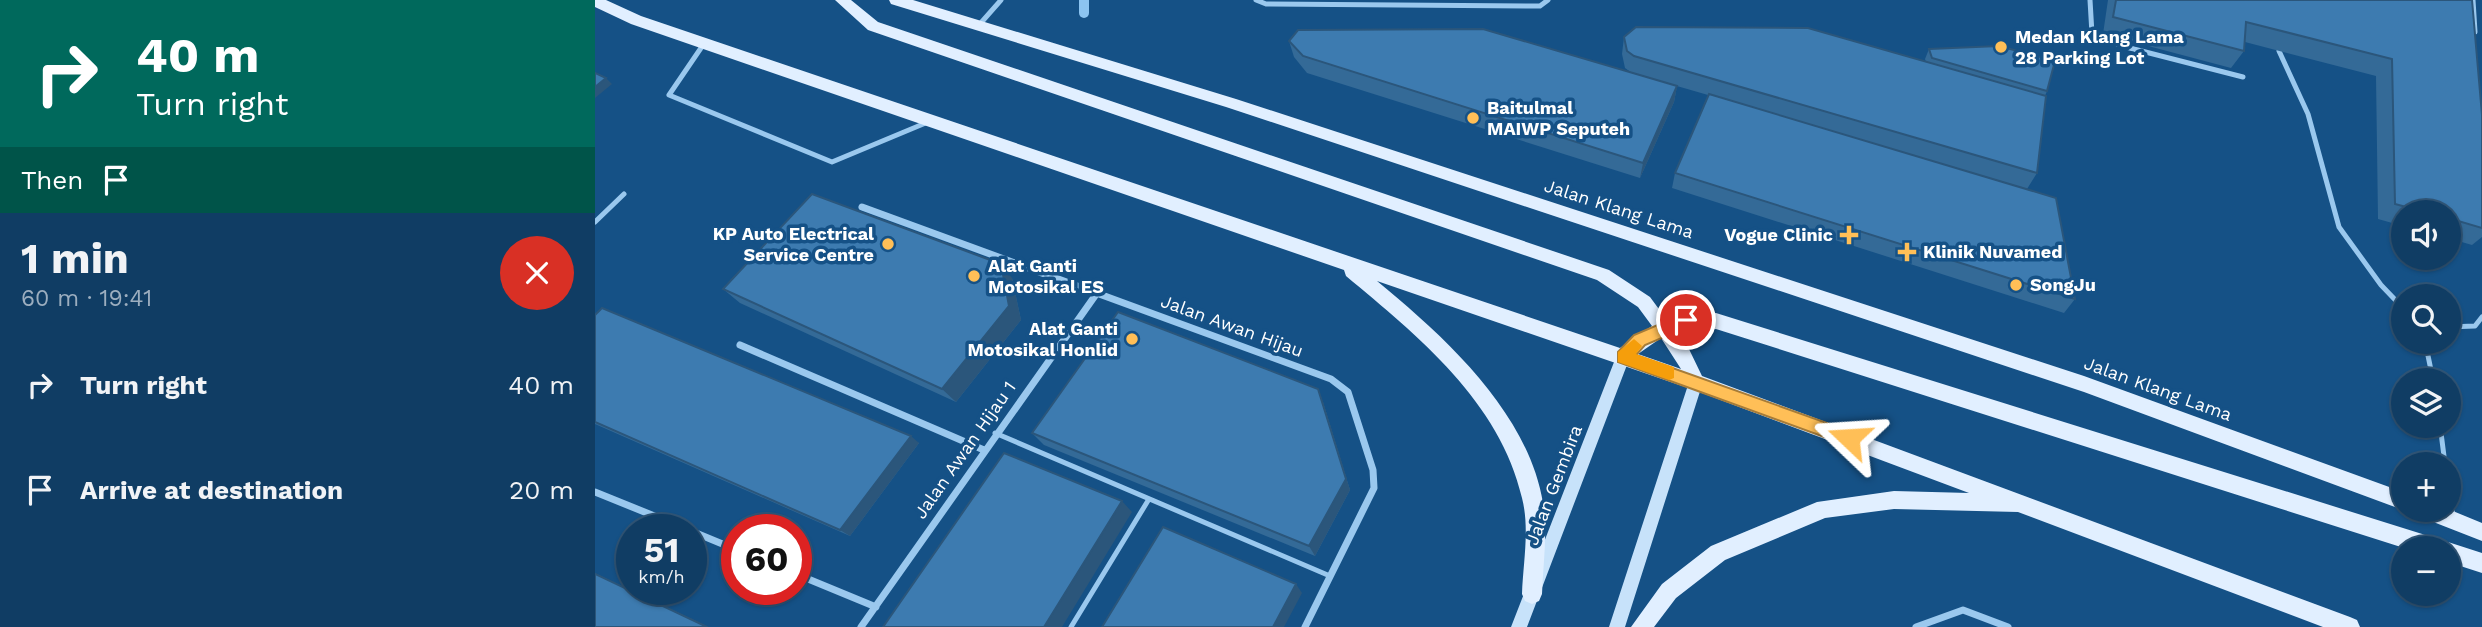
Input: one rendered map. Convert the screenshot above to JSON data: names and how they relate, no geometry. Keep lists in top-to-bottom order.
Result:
{
  "streets": {
    "main road": ["Jalan Klang Lama", "Jalan Gembira"],
    "street": ["Jalan Awan Hijau", "Jalan Awan Hijau 1"]
  },
  "crossings": [
    ["Jalan Awan Hijau", "Jalan Awan Hijau 1"]
  ],
  "places": {
    "other": [
      "Medan Klang Lama 28 Parking Lot",
      "Baitulmal MAIWP Seputeh",
      "KP Auto Electrical Service Centre",
      "Alat Ganti Motosikal ES",
      "SongJu",
      "Alat Ganti Motosikal Honlid"
    ],
    "health": ["Vogue Clinic", "Klinik Nuvamed"]
  },
  "page": {
    "turn": ["40 m", "Turn right"],
    "then": "Then",
    "map_buttons": ["+", "−"],
    "heading": ["1 min", "60 m · 19:41"],
    "list": [
      {
        "name": "Turn right",
        "value": "40 m"
      },
      {
        "name": "Arrive at destination",
        "value": "20 m"
      }
    ],
    "speed": "51 km/h",
    "limit": "60"
  }
}
